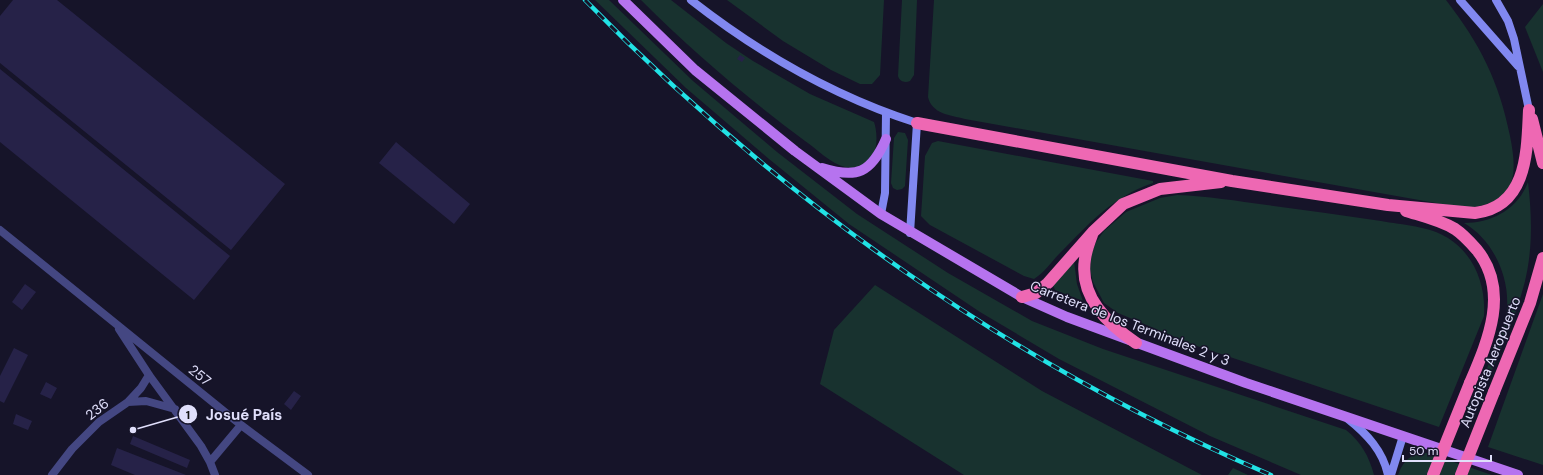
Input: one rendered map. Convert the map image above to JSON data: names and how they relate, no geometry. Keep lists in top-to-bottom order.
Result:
{
  "streets": {
    "highway": ["Autopista Aeropuerto"],
    "main road": ["Carretera de los Terminales 2 y 3"],
    "street": ["257", "236"]
  },
  "crossings": [
    ["257", "236"]
  ],
  "places": ["Josué País"],
  "scale_bar": "50 m"
}
